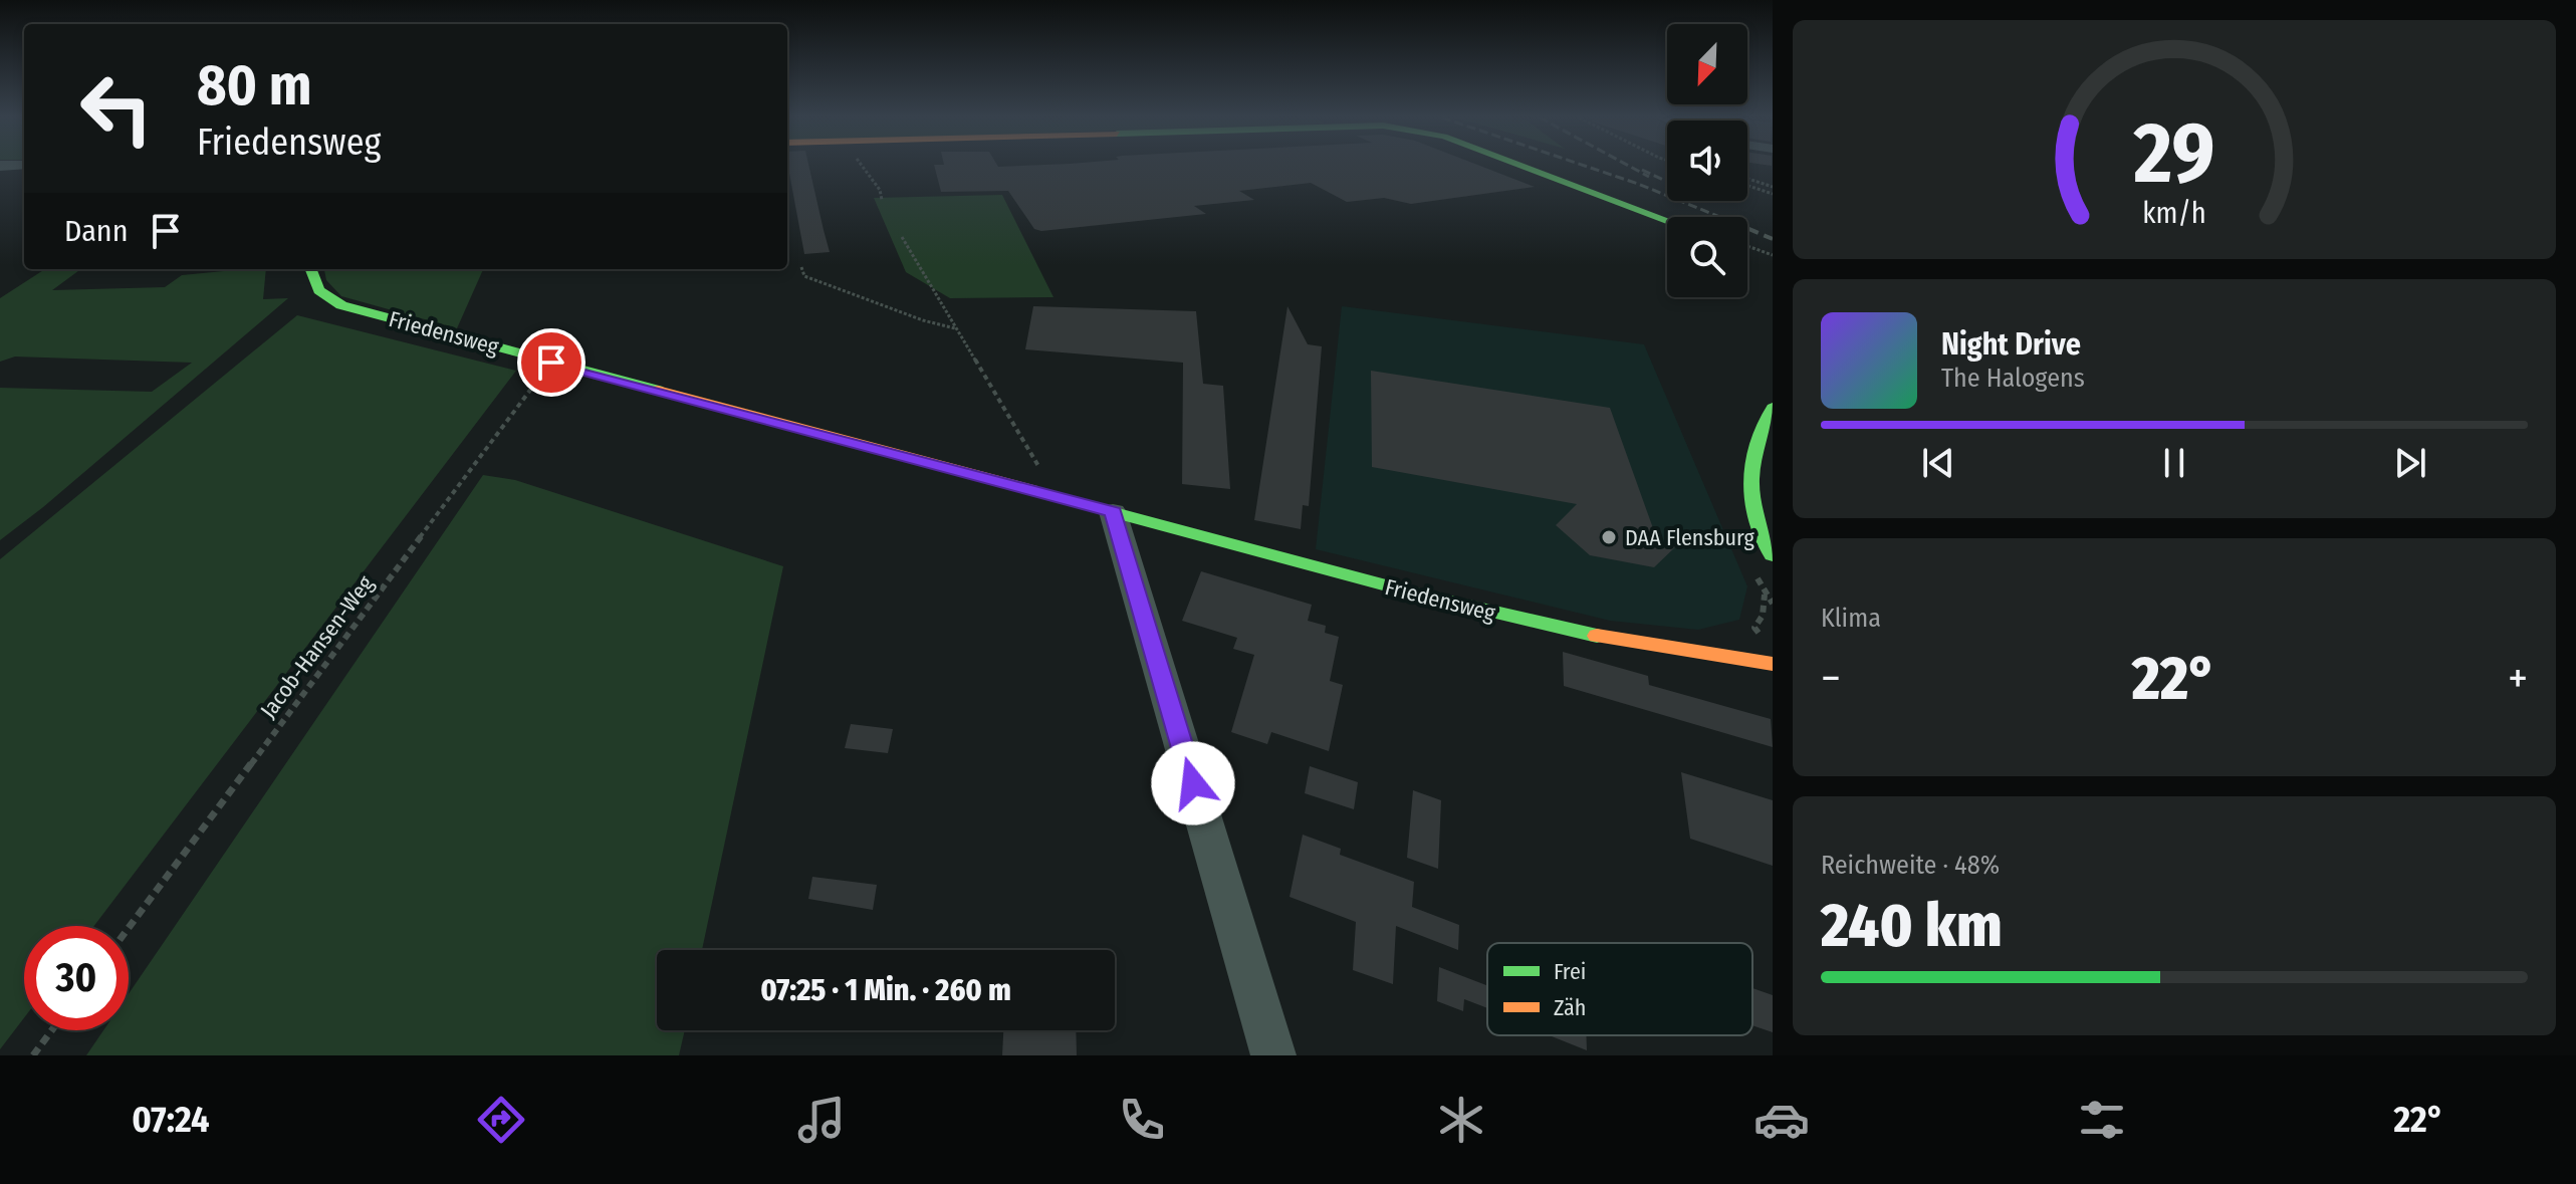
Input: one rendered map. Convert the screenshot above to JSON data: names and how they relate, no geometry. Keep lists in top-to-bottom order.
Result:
{
  "streets": {
    "street": ["Friedensweg"],
    "path": ["Jacob-Hansen-Weg"]
  },
  "crossings": [
    ["Friedensweg", "Jacob-Hansen-Weg"]
  ],
  "places": ["DAA Flensburg"],
  "legend": ["Frei", "Zäh"],
  "north": "bottom left",
  "page": {
    "turn": ["80 m", "Friedensweg"],
    "then": "Dann",
    "song": ["Night Drive", "The Halogens"],
    "tile": [
      "Klima",
      ["Reichweite · 48%", "240 km"]
    ],
    "heat": ["−", "22°", "+"],
    "limit": "30",
    "trip": "07:25 · 1 Min. · 260 m",
    "tabs": ["07:24", "22°"],
    "gauge": ["29", "km/h"]
  }
}
